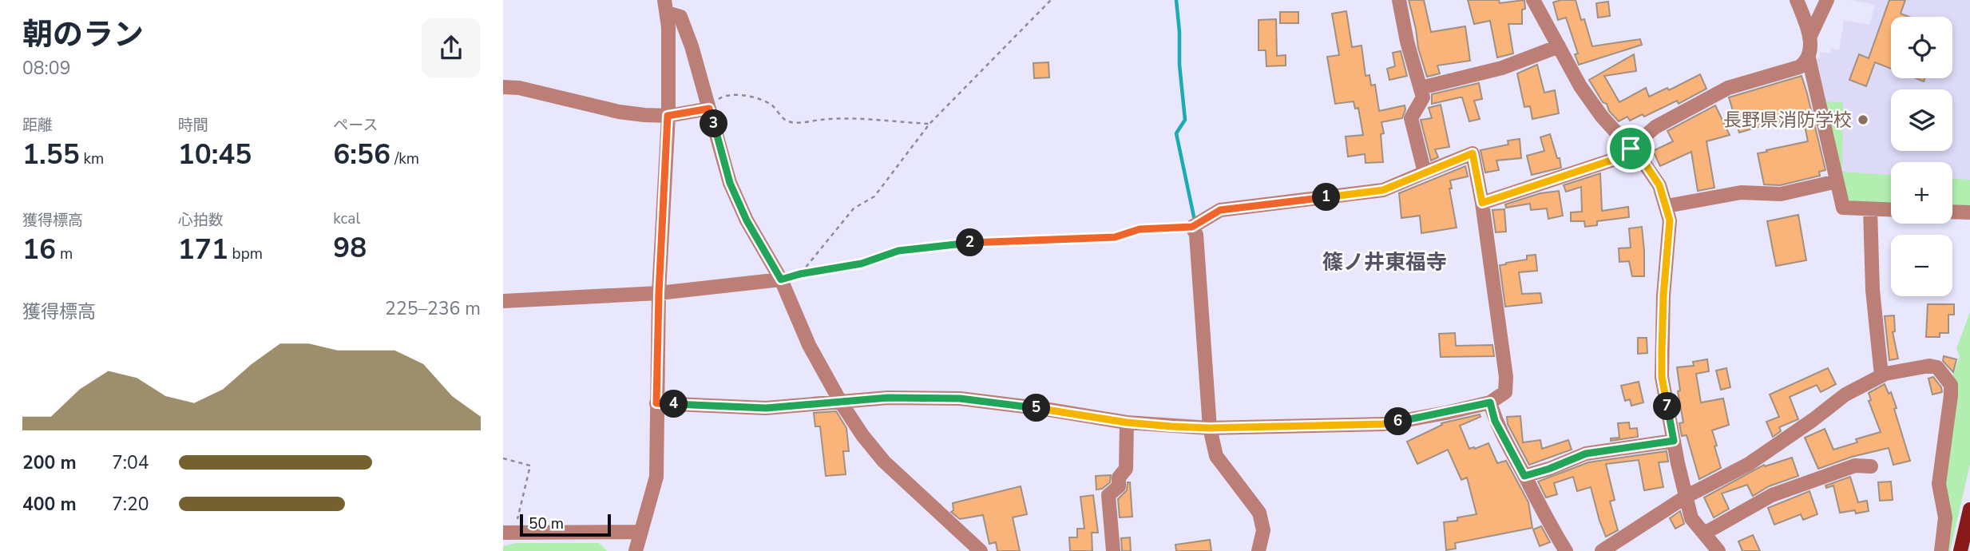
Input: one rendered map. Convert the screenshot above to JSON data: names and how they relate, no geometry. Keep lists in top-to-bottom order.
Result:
{
  "districts": ["篠ノ井東福寺"],
  "places": ["長野県消防学校"],
  "scale_bar": "50 m",
  "page": {
    "heading": ["朝のラン", "08:09"],
    "map_buttons": ["+", "−"],
    "stats": [
      ["距離", "1.55 km"],
      ["時間", "10:45"],
      ["ペース", "6:56 /km"],
      ["獲得標高", "16 m"],
      ["心拍数", "171 bpm"],
      ["kcal", "98"]
    ],
    "pins": [
      "3",
      "1",
      "2",
      "4",
      "7",
      "5",
      "6"
    ],
    "chart": ["獲得標高", "225–236 m"],
    "list": [
      {
        "name": "200 m",
        "note": "7:04"
      },
      {
        "name": "400 m",
        "note": "7:20"
      }
    ],
    "scale": "50 m"
  }
}
